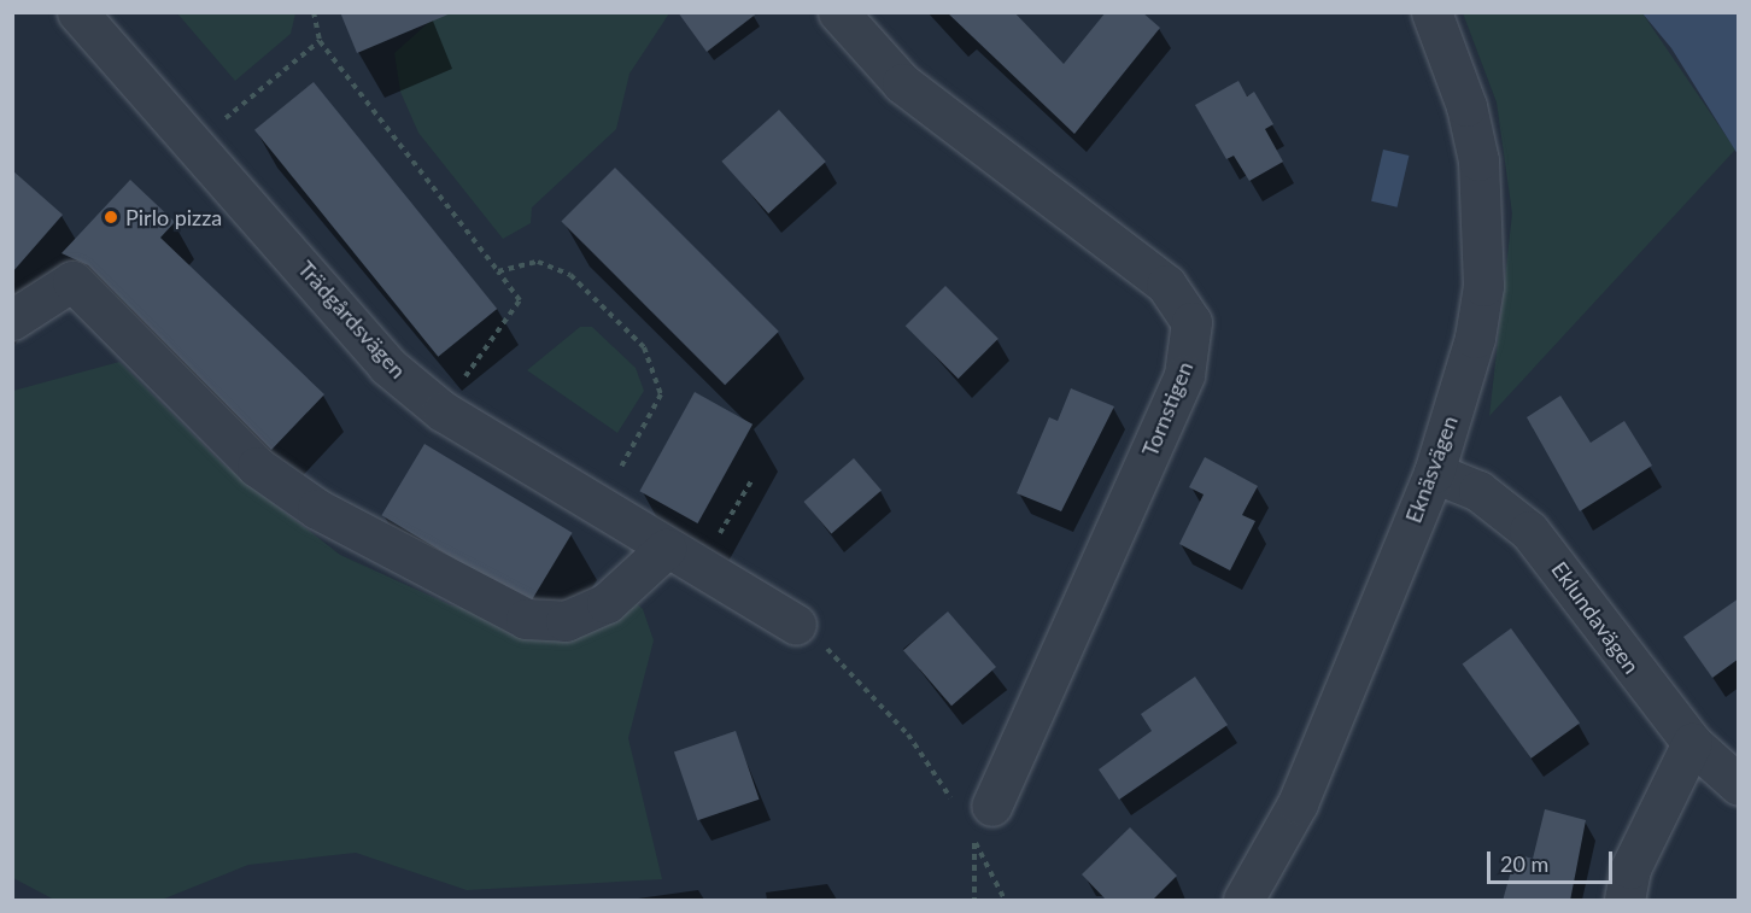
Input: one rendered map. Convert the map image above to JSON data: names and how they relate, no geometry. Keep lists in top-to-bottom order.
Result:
{
  "streets": {
    "street": [
      "Trädgårdsvägen",
      "Tornstigen",
      "Eknäsvägen",
      "Eklundavägen"
    ]
  },
  "crossings": [
    ["Eknäsvägen", "Eklundavägen"]
  ],
  "places": ["Pirlo pizza"],
  "scale_bar": "20 m"
}
